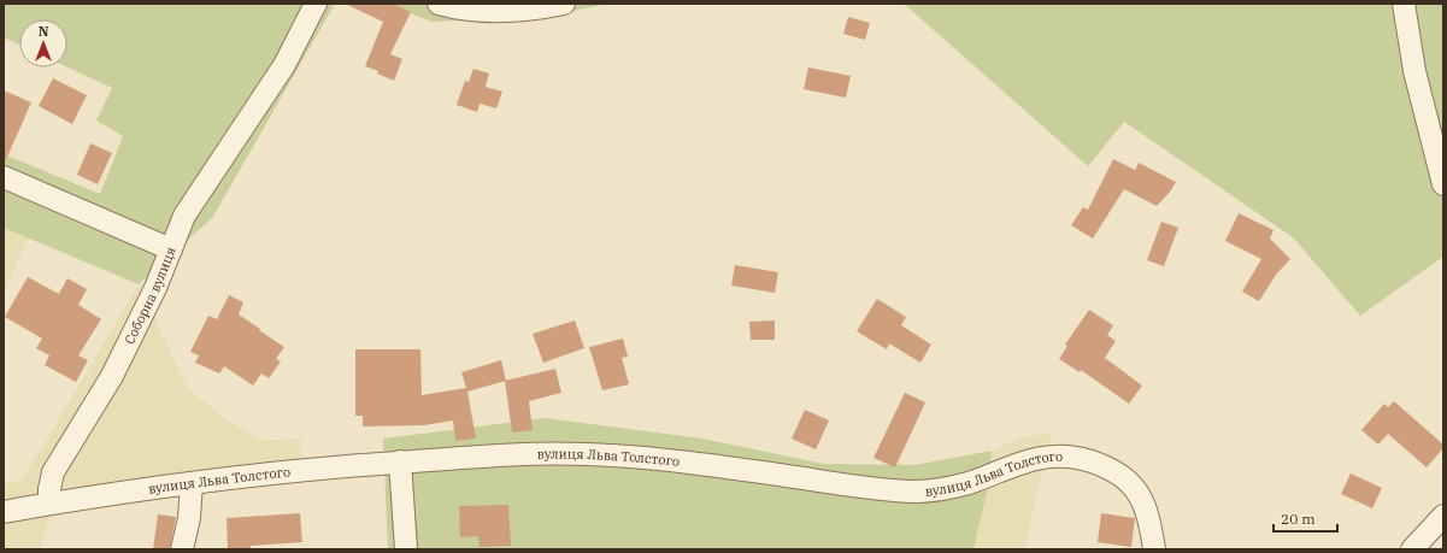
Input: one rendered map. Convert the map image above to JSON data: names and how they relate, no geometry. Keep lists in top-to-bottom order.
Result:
{
  "streets": {
    "street": ["Соборна вулиця", "вулиця Льва Толстого"]
  },
  "crossings": [
    ["Соборна вулиця", "вулиця Льва Толстого"]
  ],
  "scale_bar": "20 m",
  "north": "top"
}
